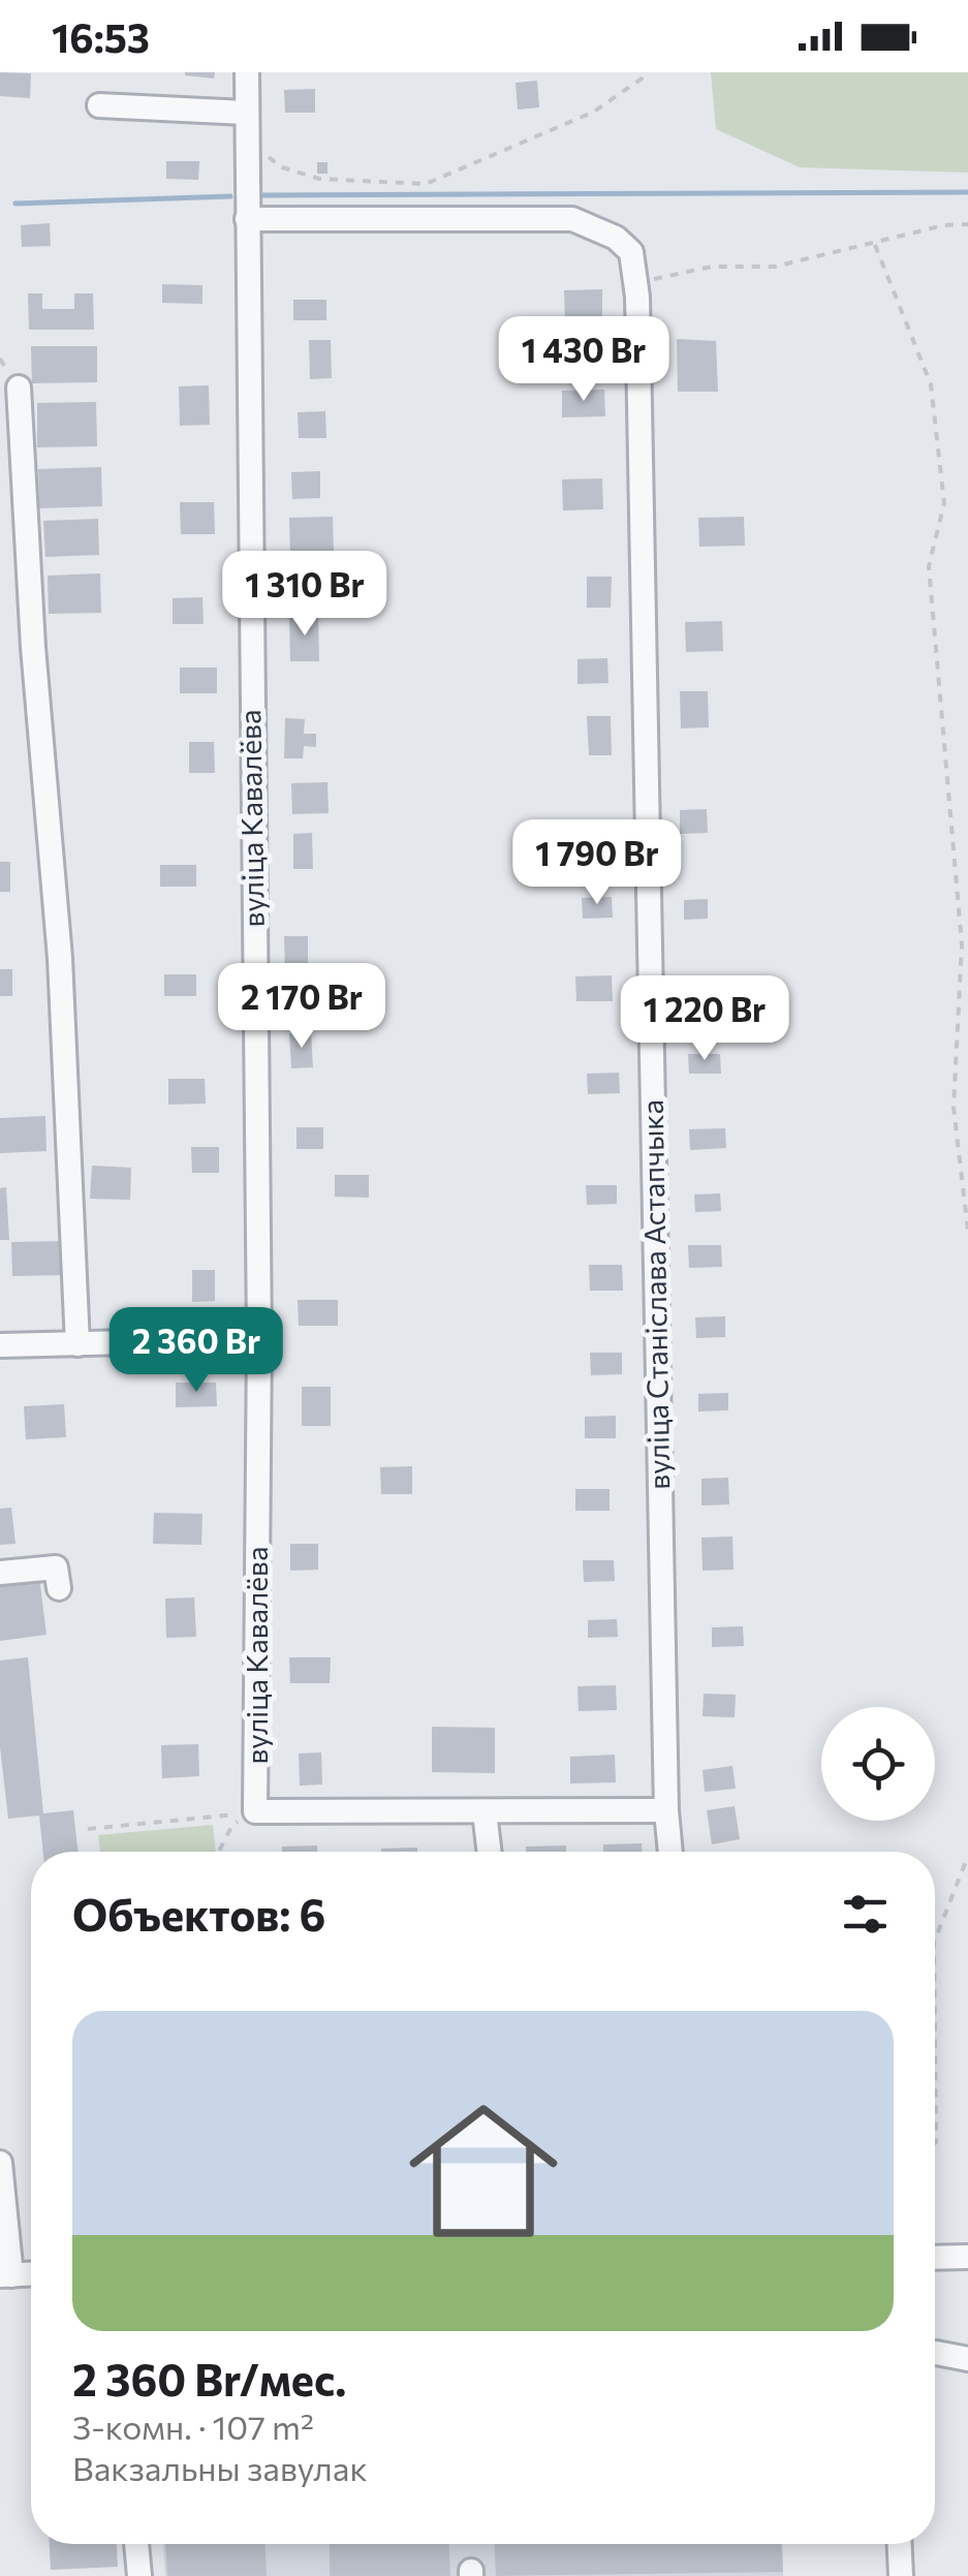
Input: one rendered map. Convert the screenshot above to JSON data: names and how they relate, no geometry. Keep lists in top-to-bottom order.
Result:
{
  "streets": {
    "street": ["вуліца Кавалёва", "вуліца Станіслава Астапчыка"]
  },
  "crossings": [
    ["вуліца Кавалёва", "вуліца Станіслава Астапчыка"]
  ],
  "page": {
    "status": "16:53",
    "price": [
      "1 430 Br",
      "1 310 Br",
      "1 790 Br",
      "2 170 Br",
      "1 220 Br",
      "2 360 Br"
    ],
    "heading": "Объектов: 6",
    "list": [
      {
        "name": "2 360 Br/мес.",
        "note": "3-комн. · 107 m² · Вакзальны завулак"
      }
    ]
  }
}
